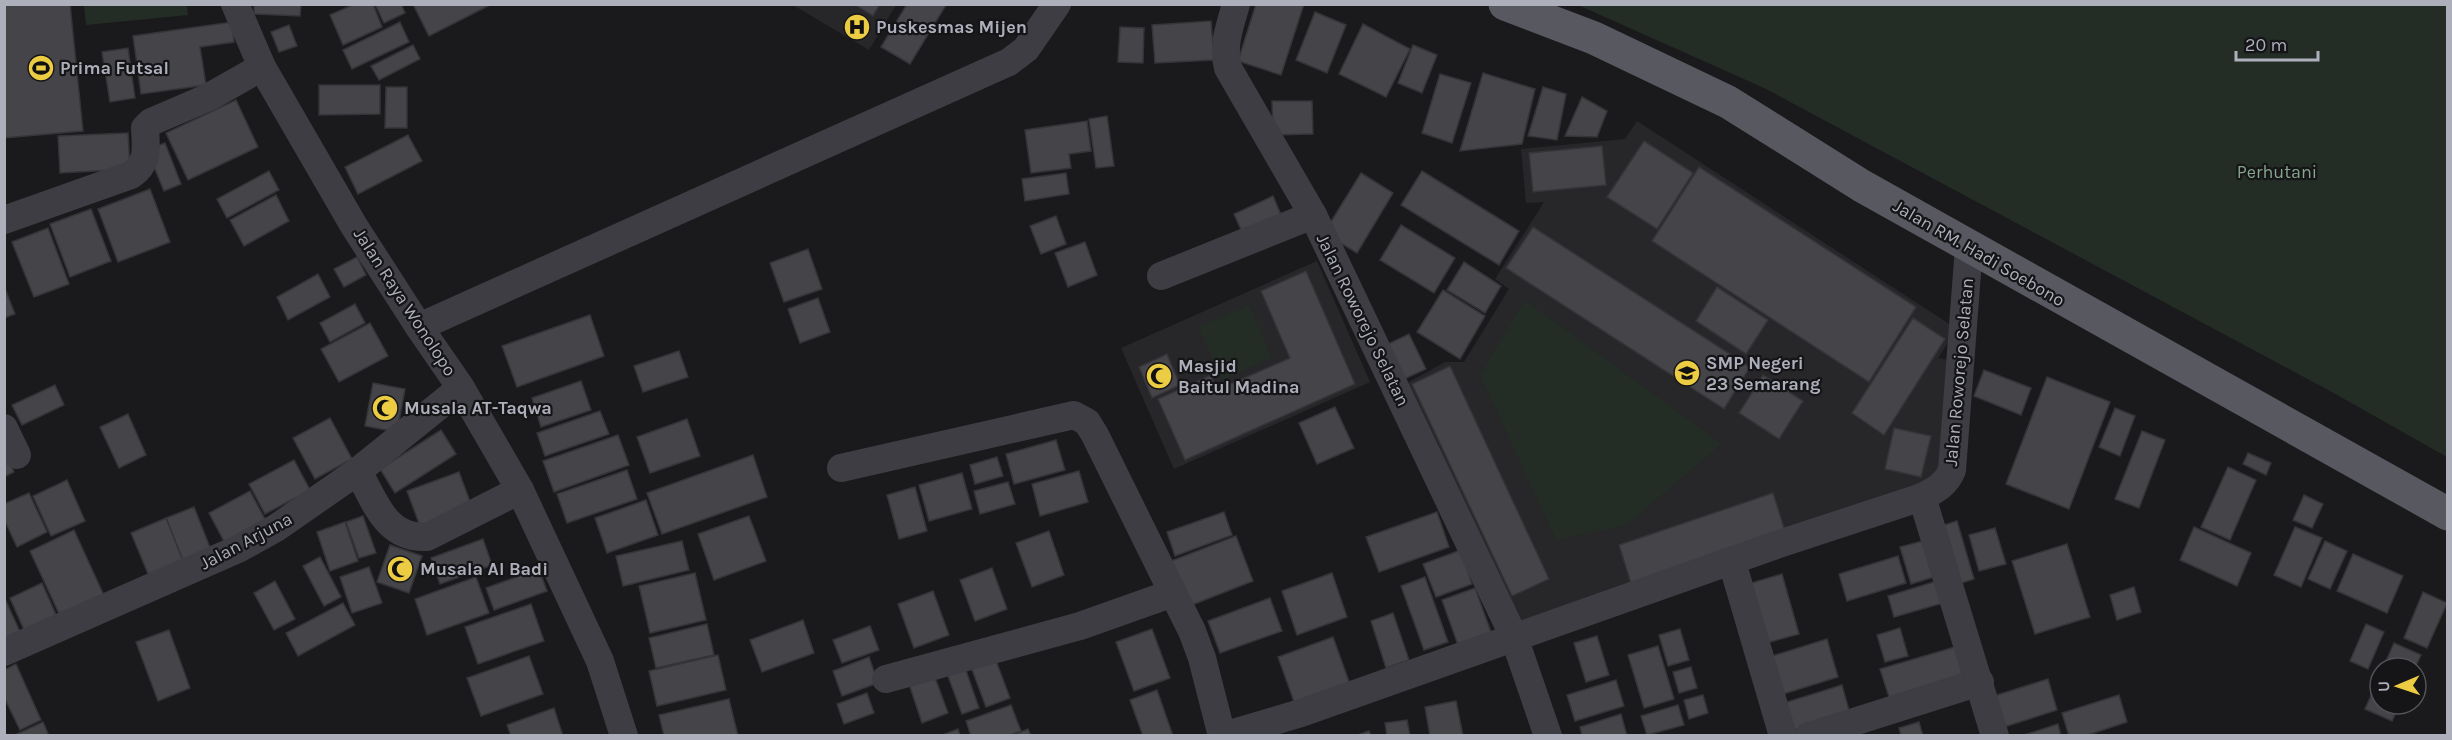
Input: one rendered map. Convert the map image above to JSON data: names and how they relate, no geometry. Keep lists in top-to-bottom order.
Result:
{
  "streets": {
    "main road": ["Jalan RM. Hadi Soebono"],
    "street": ["Jalan Raya Wonolopo", "Jalan Roworejo Selatan", "Jalan Arjuna"]
  },
  "crossings": [
    ["Jalan RM. Hadi Soebono", "Jalan Roworejo Selatan"],
    ["Jalan Raya Wonolopo", "Jalan Arjuna"]
  ],
  "parks": ["Perhutani"],
  "places": {
    "hospital": ["Puskesmas Mijen"],
    "sports": ["Prima Futsal"],
    "school or university": ["SMP Negeri 23 Semarang"],
    "mosque": ["Masjid Baitul Madina", "Musala AT-Taqwa", "Musala Al Badi"]
  },
  "scale_bar": "20 m",
  "north": "left"
}
